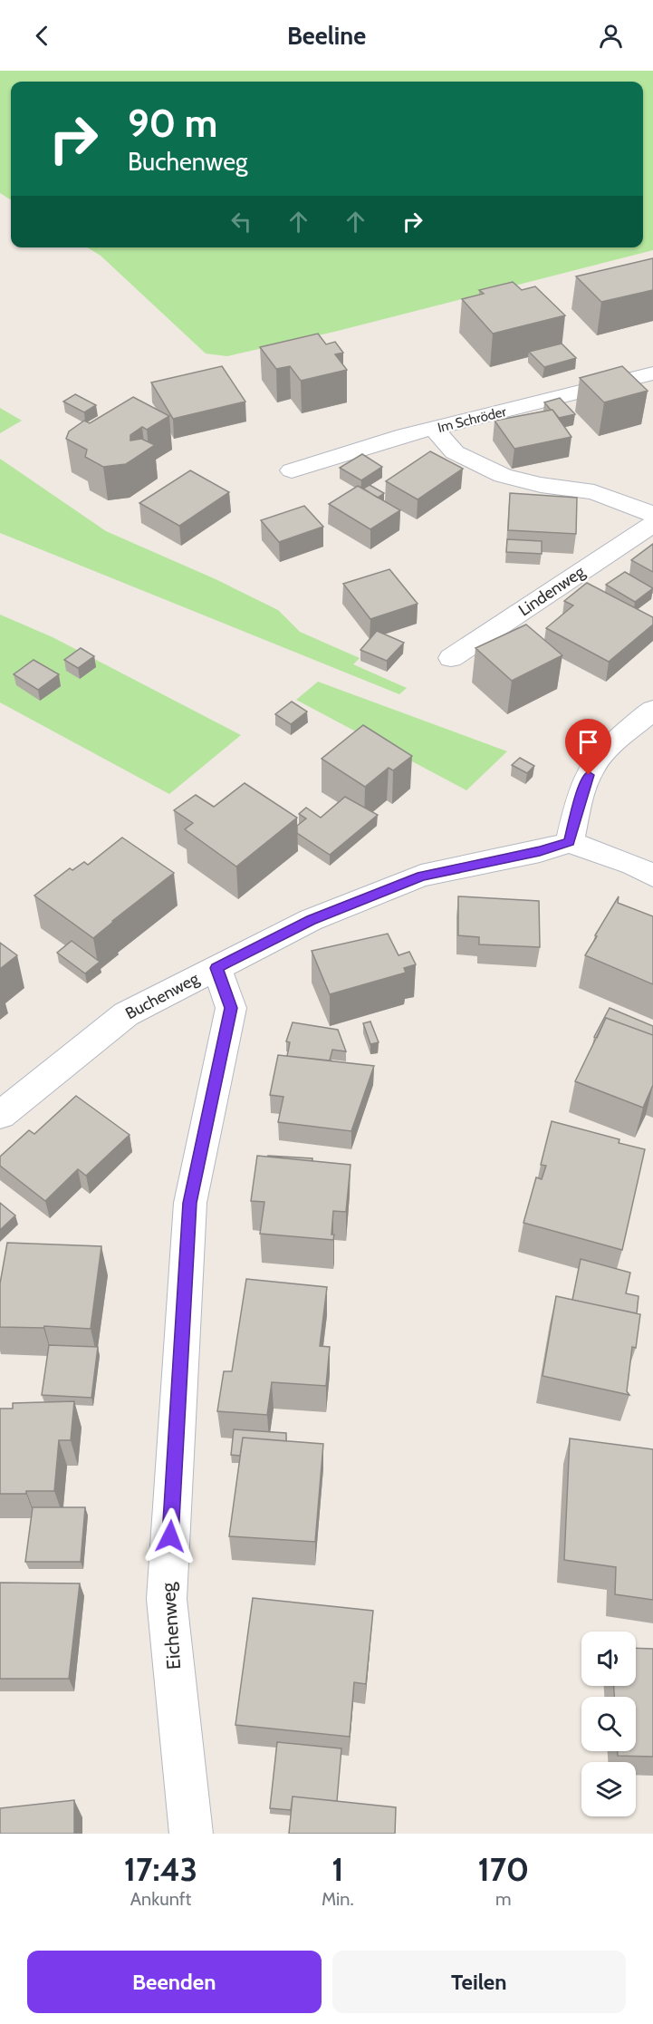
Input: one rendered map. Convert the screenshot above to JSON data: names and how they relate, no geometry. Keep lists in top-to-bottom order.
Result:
{
  "streets": {
    "street": [
      "Im Schröder",
      "Lindenweg",
      "Buchenweg",
      "Eichenweg"
    ]
  },
  "crossings": [
    ["Buchenweg", "Eichenweg"]
  ],
  "page": {
    "header": "Beeline",
    "turn": ["90 m", "Buchenweg"],
    "eta": [
      "17:43",
      "Ankunft",
      "1",
      "Min.",
      "170",
      "m"
    ],
    "buttons": ["Beenden", "Teilen"]
  }
}
